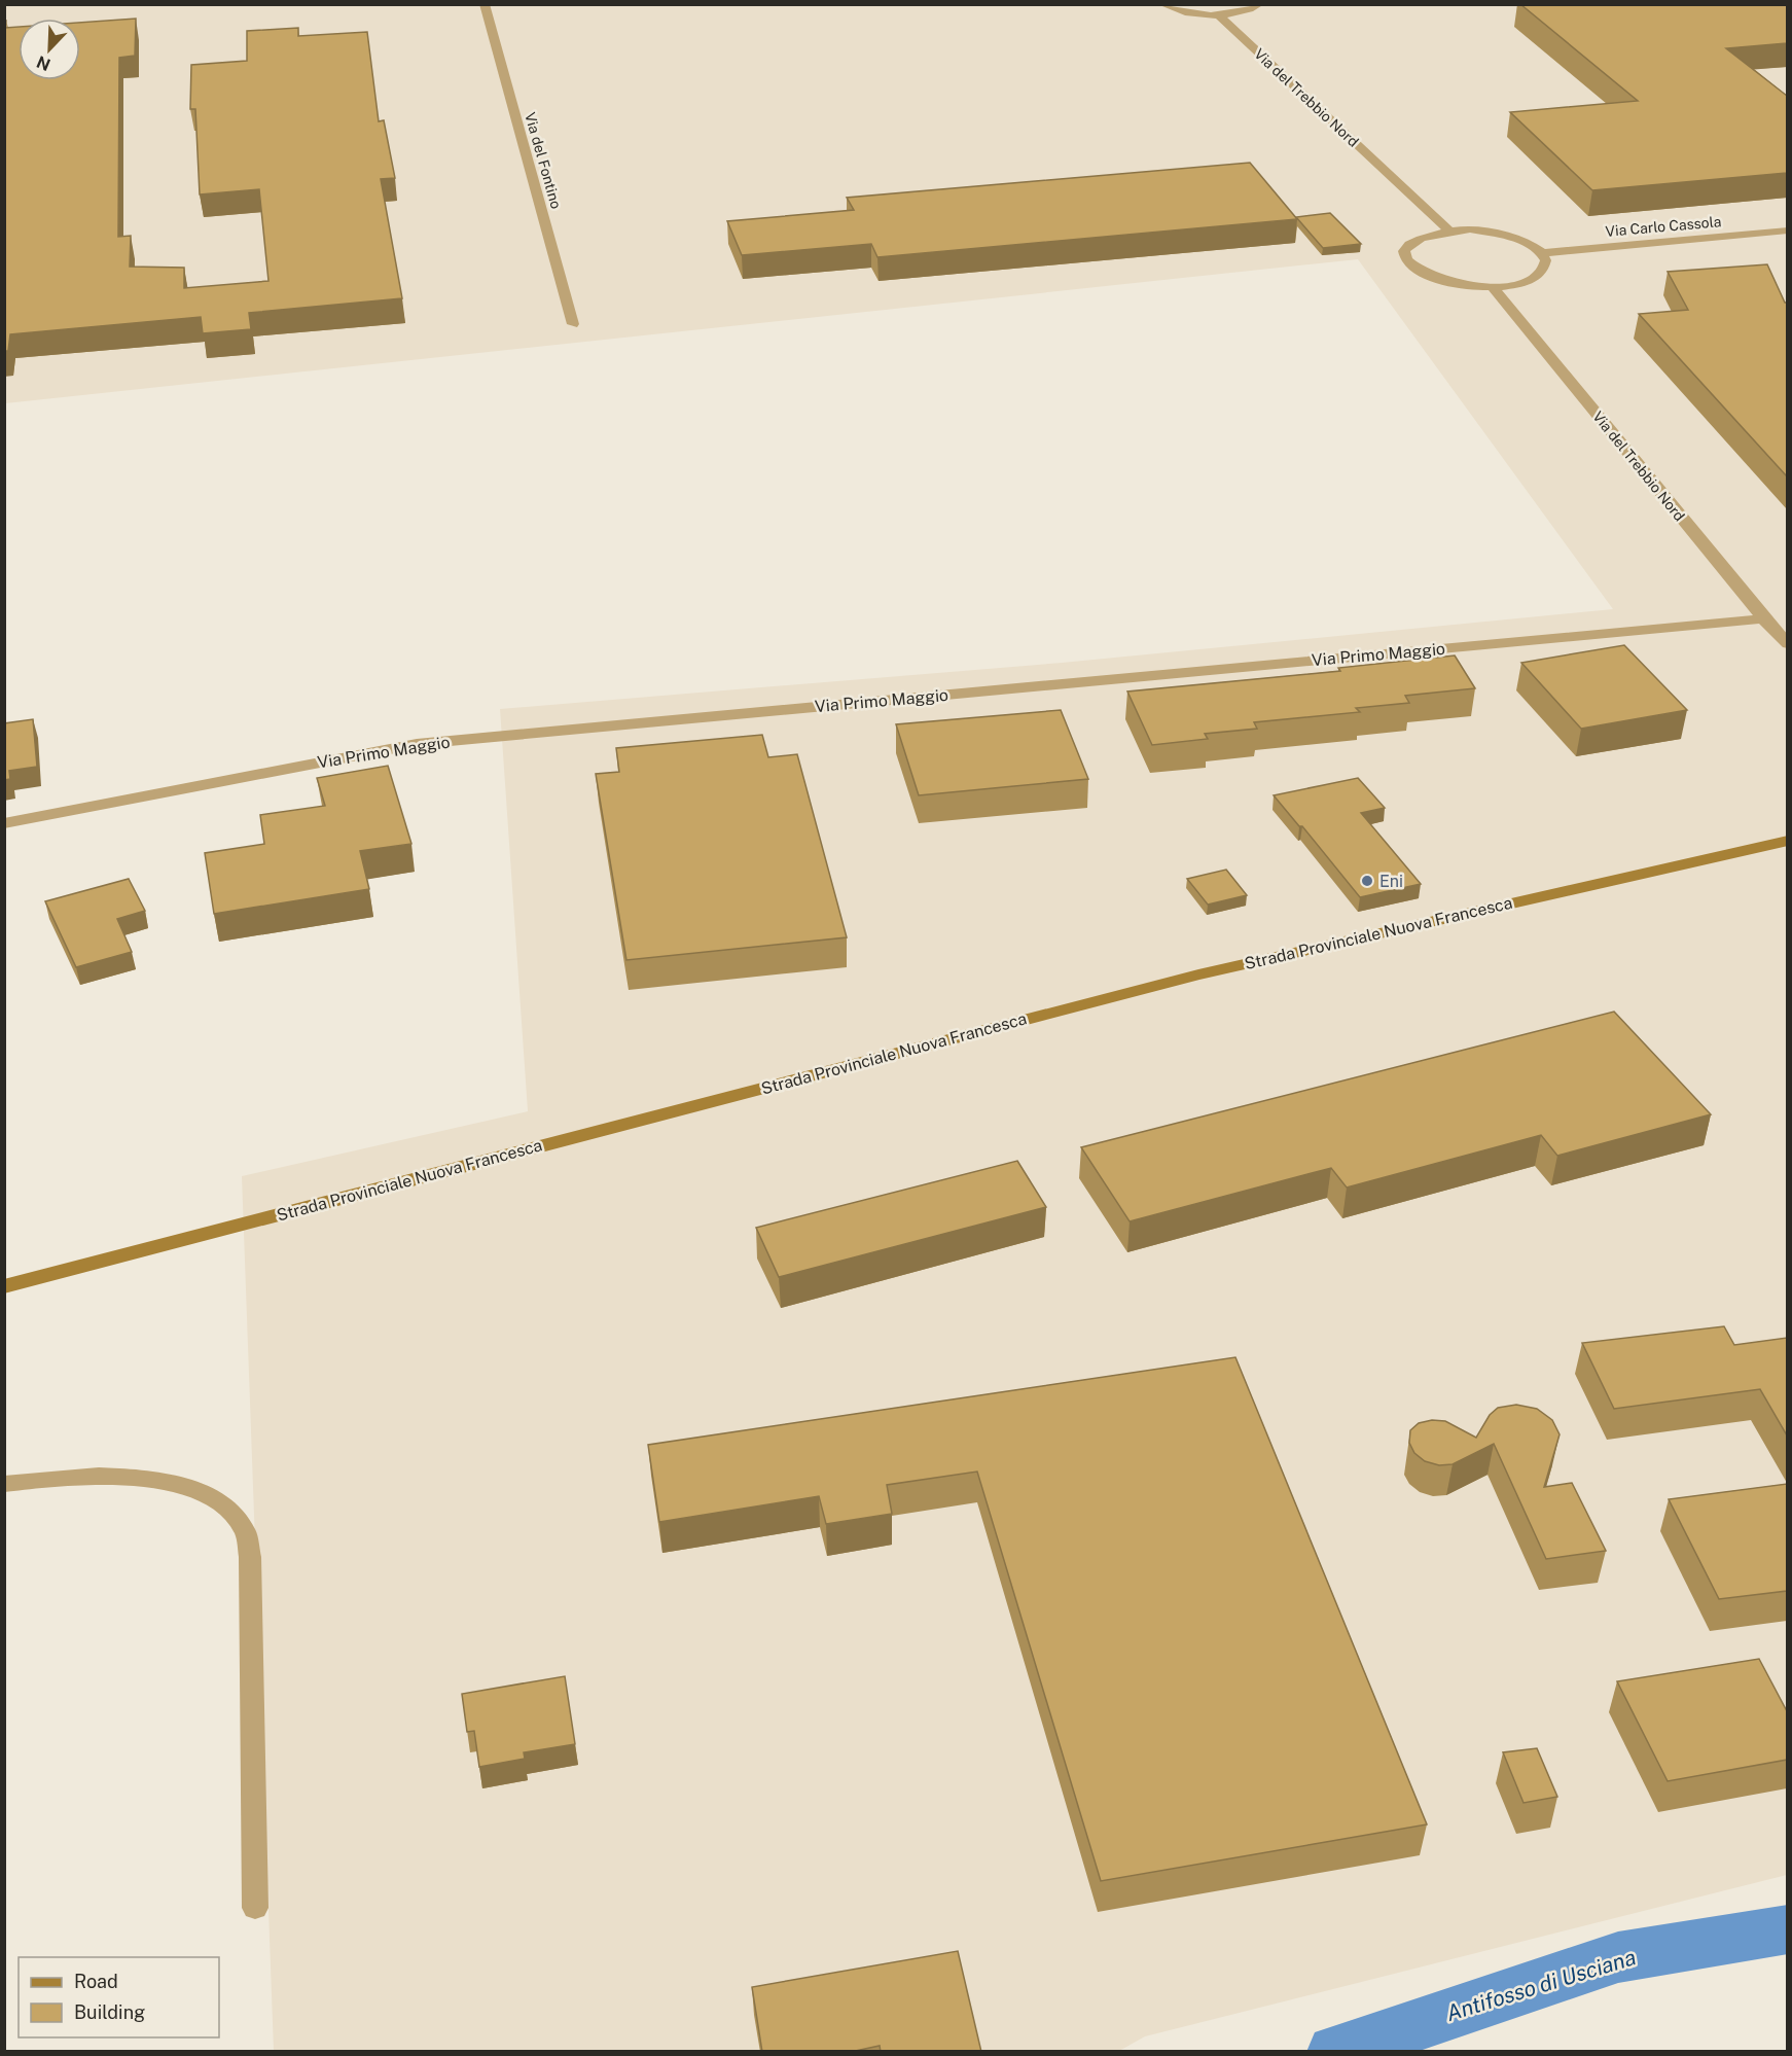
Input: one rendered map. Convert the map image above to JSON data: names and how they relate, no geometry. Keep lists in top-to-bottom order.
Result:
{
  "streets": {
    "main road": ["Strada Provinciale Nuova Francesca"],
    "street": [
      "Via del Trebbio Nord",
      "Via del Fontino",
      "Via Carlo Cassola",
      "Via Primo Maggio"
    ]
  },
  "crossings": [
    ["Via del Trebbio Nord", "Via Primo Maggio"]
  ],
  "water": ["Antifosso di Usciana"],
  "places": ["Eni"],
  "legend": ["Road", "Building"],
  "north": "bottom left"
}
